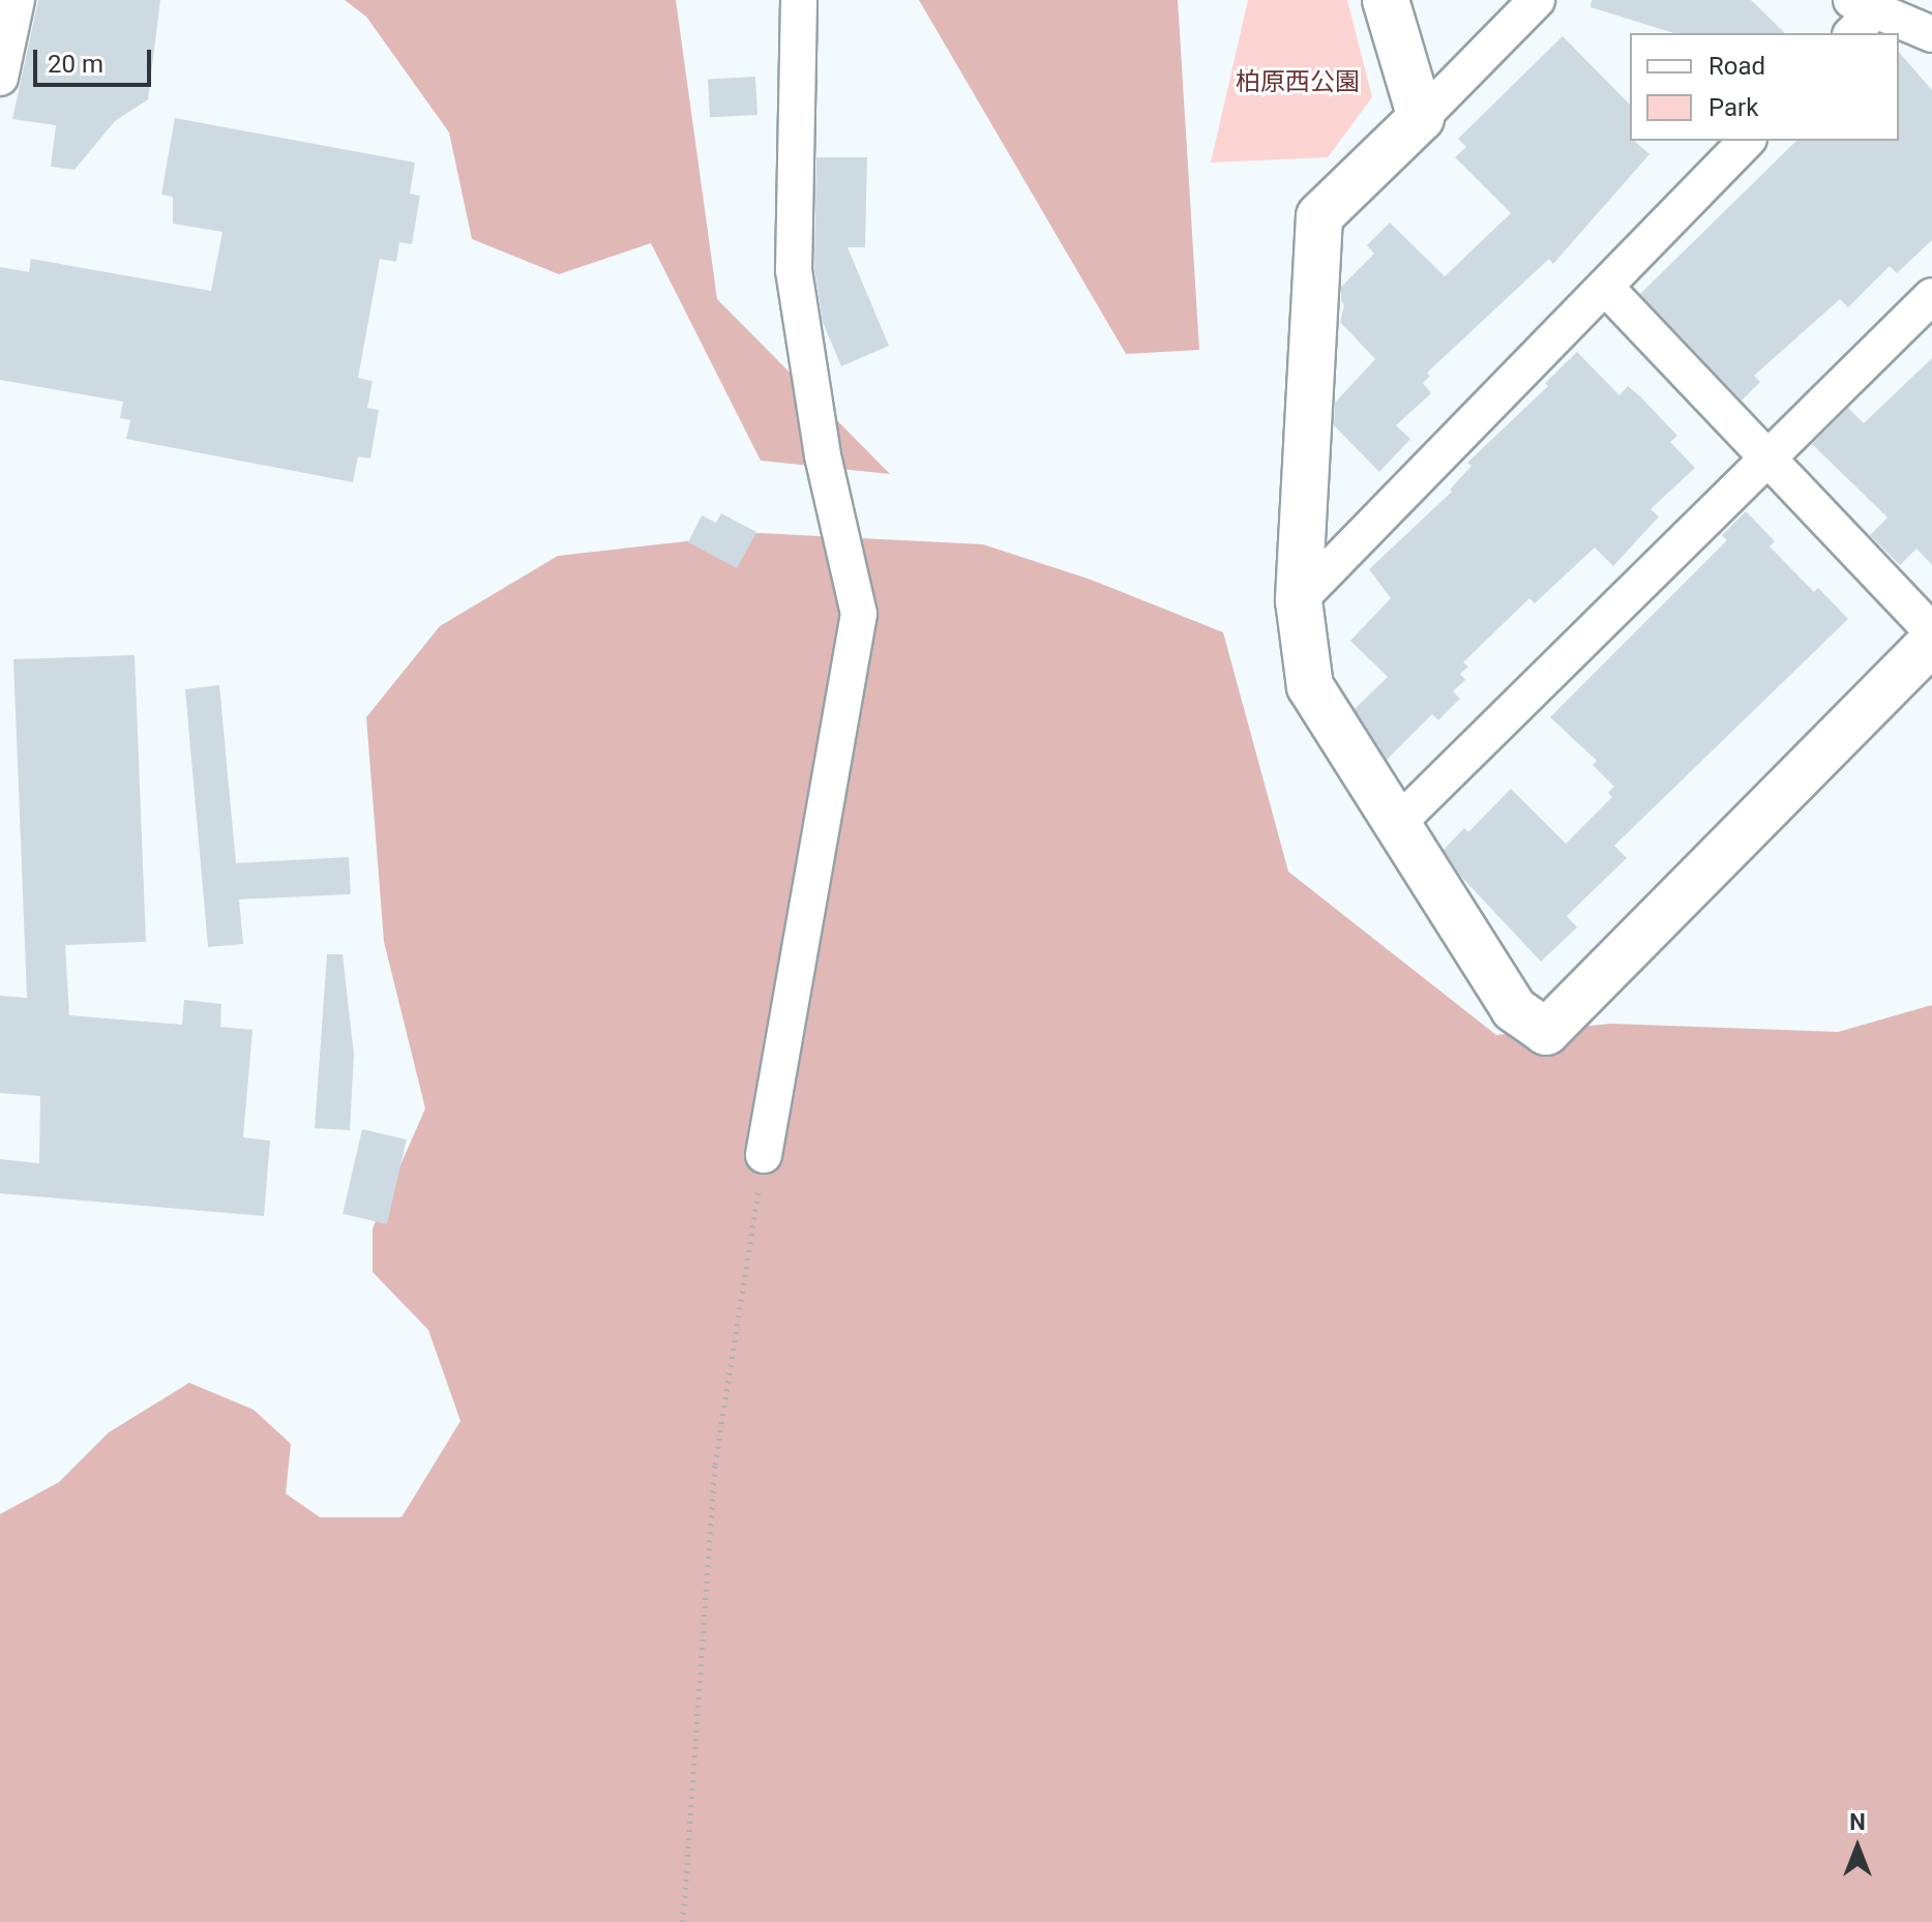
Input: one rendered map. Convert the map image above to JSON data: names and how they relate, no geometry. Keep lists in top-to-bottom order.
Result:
{
  "parks": ["柏原西公園"],
  "legend": ["Road", "Park"],
  "scale_bar": "20 m",
  "north": "top"
}
